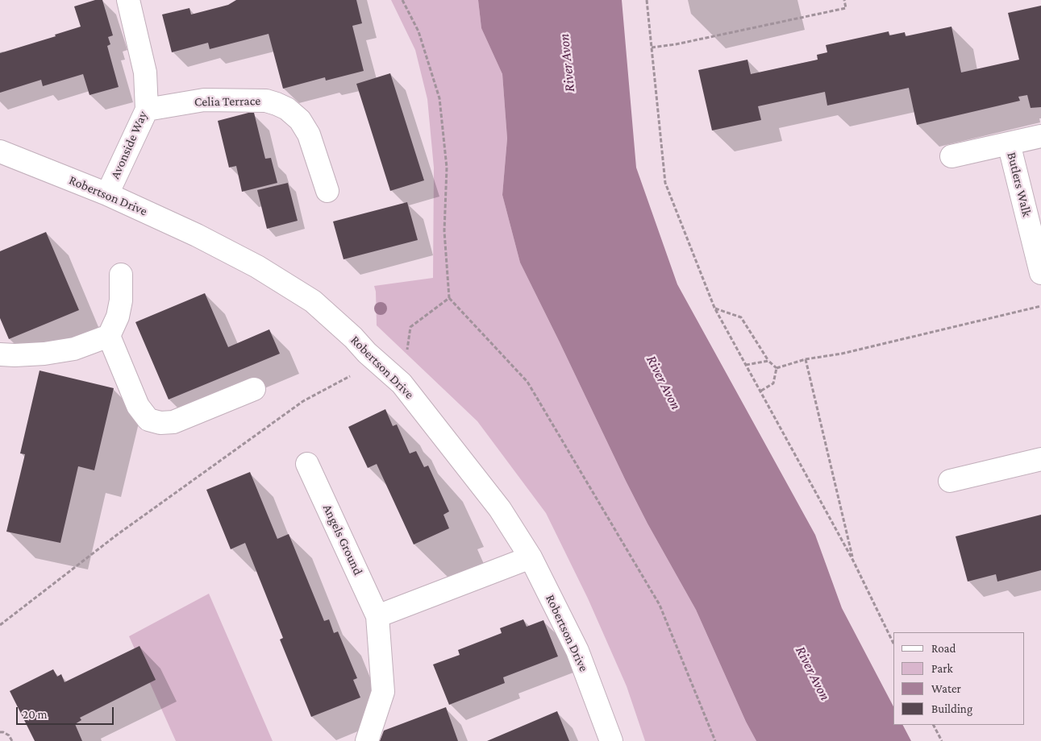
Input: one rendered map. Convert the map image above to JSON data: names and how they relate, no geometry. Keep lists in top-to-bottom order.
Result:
{
  "streets": {
    "street": [
      "Celia Terrace",
      "Avonside Way",
      "Butlers Walk",
      "Robertson Drive",
      "Angels Ground"
    ]
  },
  "crossings": [
    ["Celia Terrace", "Avonside Way"],
    ["Avonside Way", "Robertson Drive"]
  ],
  "water": ["River Avon"],
  "legend": [
    "Road",
    "Park",
    "Water",
    "Building"
  ],
  "scale_bar": "20 m"
}
